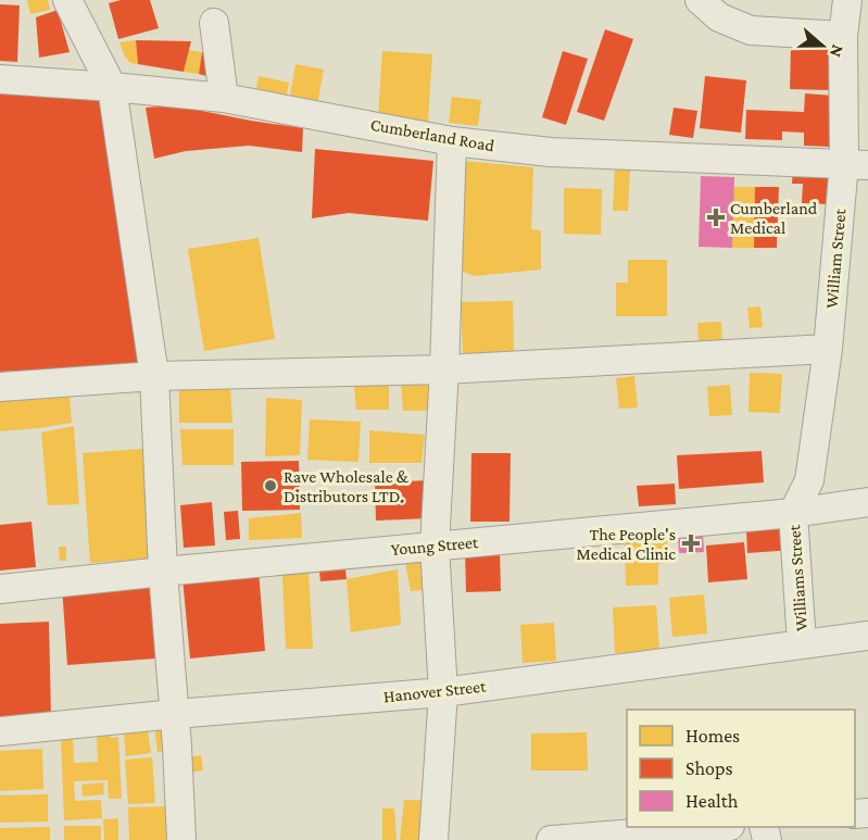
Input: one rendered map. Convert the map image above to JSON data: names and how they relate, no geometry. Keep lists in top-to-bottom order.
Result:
{
  "streets": {
    "street": [
      "Cumberland Road",
      "William Street",
      "Young Street",
      "Williams Street",
      "Hanover Street"
    ]
  },
  "crossings": [
    ["Cumberland Road", "William Street"],
    ["William Street", "Young Street"],
    ["William Street", "Williams Street"],
    ["Young Street", "Williams Street"],
    ["Williams Street", "Hanover Street"]
  ],
  "places": {
    "health": ["Cumberland Medical", "The People's Medical Clinic"],
    "other": ["Rave Wholesale & Distributors LTD."]
  },
  "legend": ["Homes", "Shops", "Health"],
  "north": "right"
}
